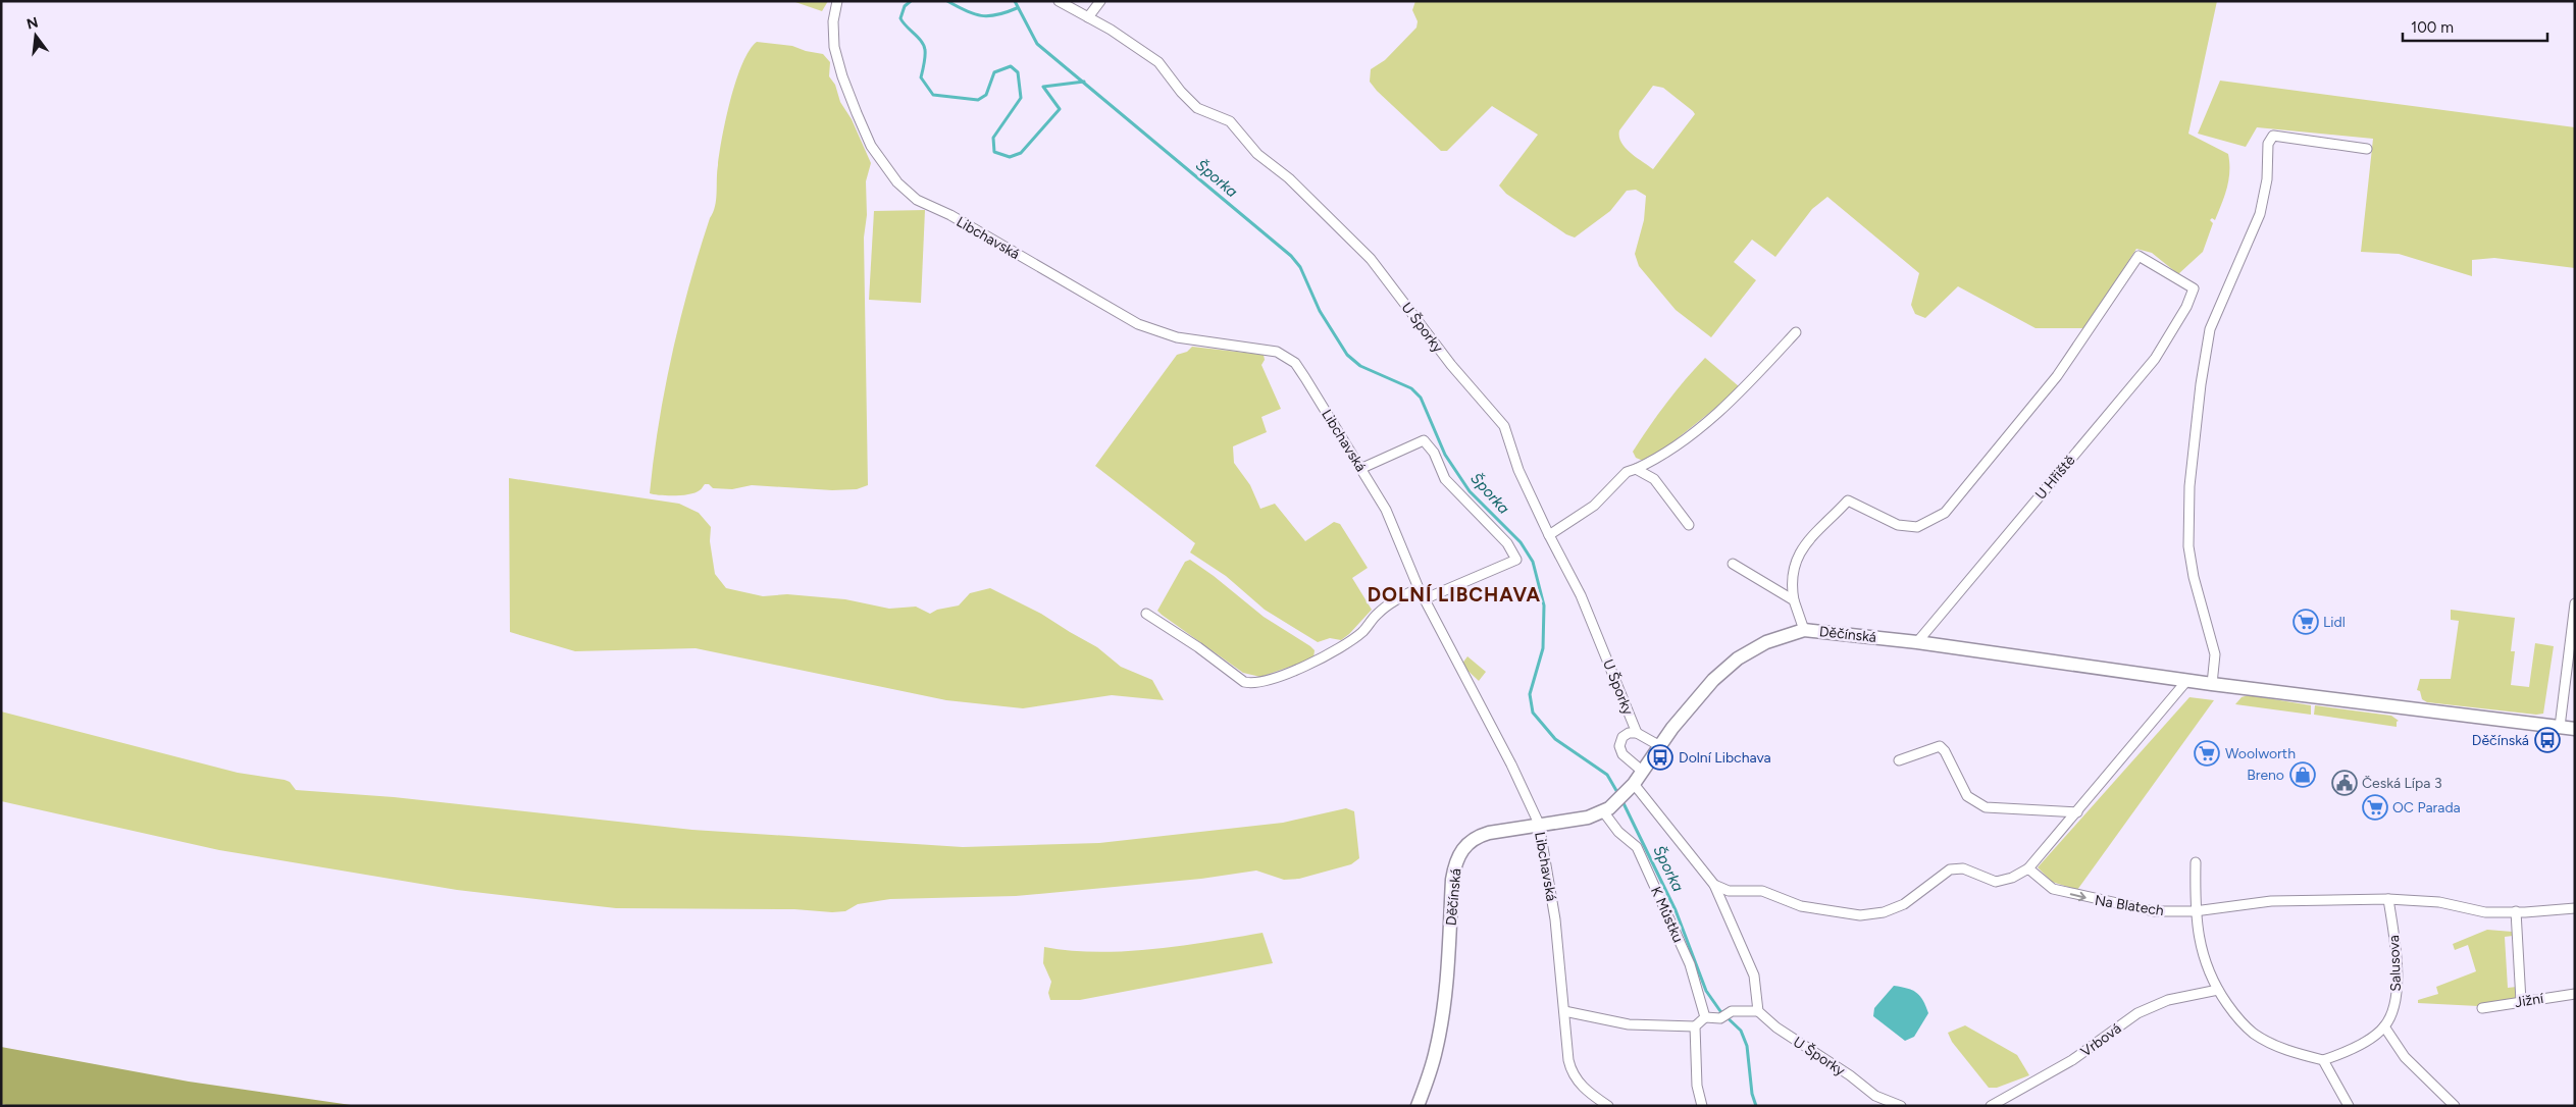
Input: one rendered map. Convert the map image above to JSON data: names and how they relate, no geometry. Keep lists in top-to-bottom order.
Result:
{
  "streets": {
    "main road": ["Děčínská"],
    "street": [
      "Libchavská",
      "U Šporky",
      "U Hřiště",
      "Na Blatech",
      "K Můstku",
      "Salusova",
      "Jižní",
      "Vrbová"
    ]
  },
  "crossings": [
    ["Libchavská", "Děčínská"],
    ["U Hřiště", "Děčínská"],
    ["Děčínská", "K Můstku"],
    ["Na Blatech", "Salusova"]
  ],
  "districts": ["DOLNÍ LIBCHAVA"],
  "water": ["Šporka"],
  "places": {
    "supermarket": ["Lidl", "Woolworth", "OC Parada"],
    "bus stop": ["Děčínská", "Dolní Libchava"],
    "shop": ["Breno"],
    "public building": ["Česká Lípa 3"]
  },
  "scale_bar": "100 m",
  "north": "top"
}
